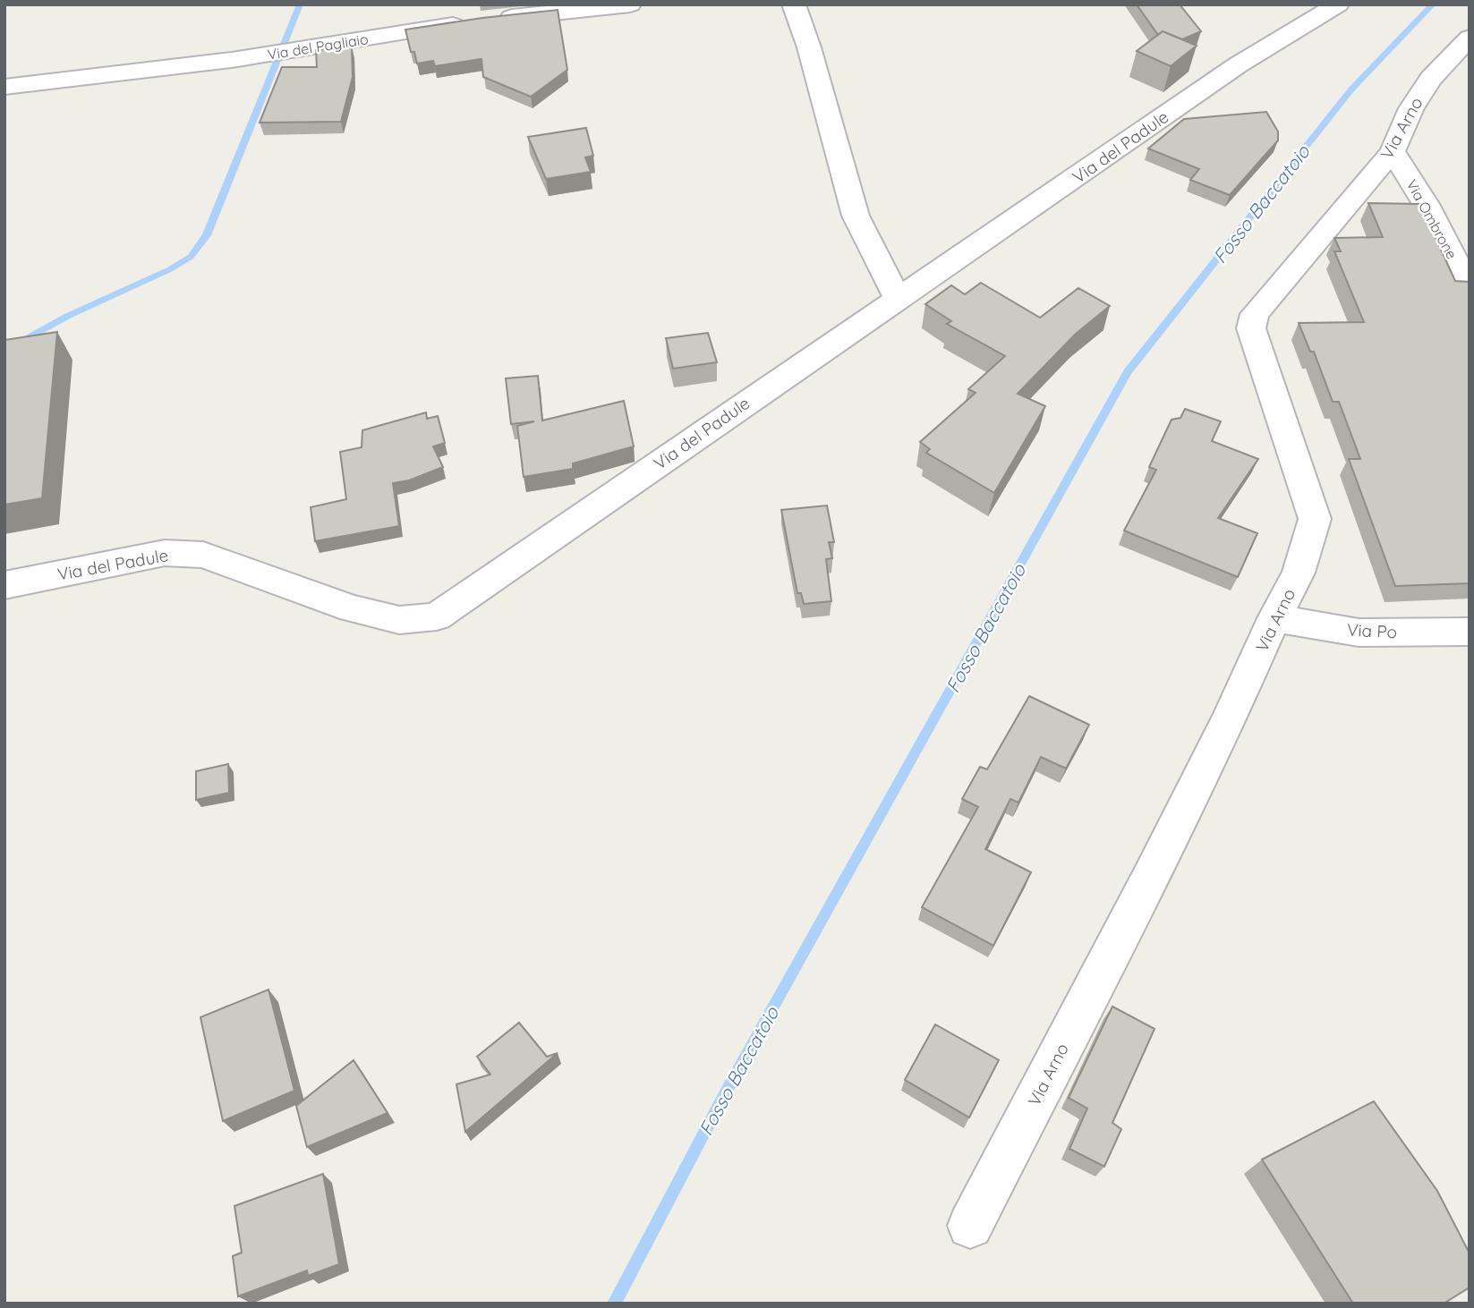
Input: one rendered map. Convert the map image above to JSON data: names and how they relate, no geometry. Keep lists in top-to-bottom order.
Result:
{
  "streets": {
    "street": [
      "Via del Pagliaio",
      "Via Arno",
      "Via del Padule",
      "Via Ombrone",
      "Via Po"
    ]
  },
  "crossings": [
    ["Via Arno", "Via Ombrone"],
    ["Via Arno", "Via Po"]
  ],
  "water": ["Fosso Baccatoio"]
}
